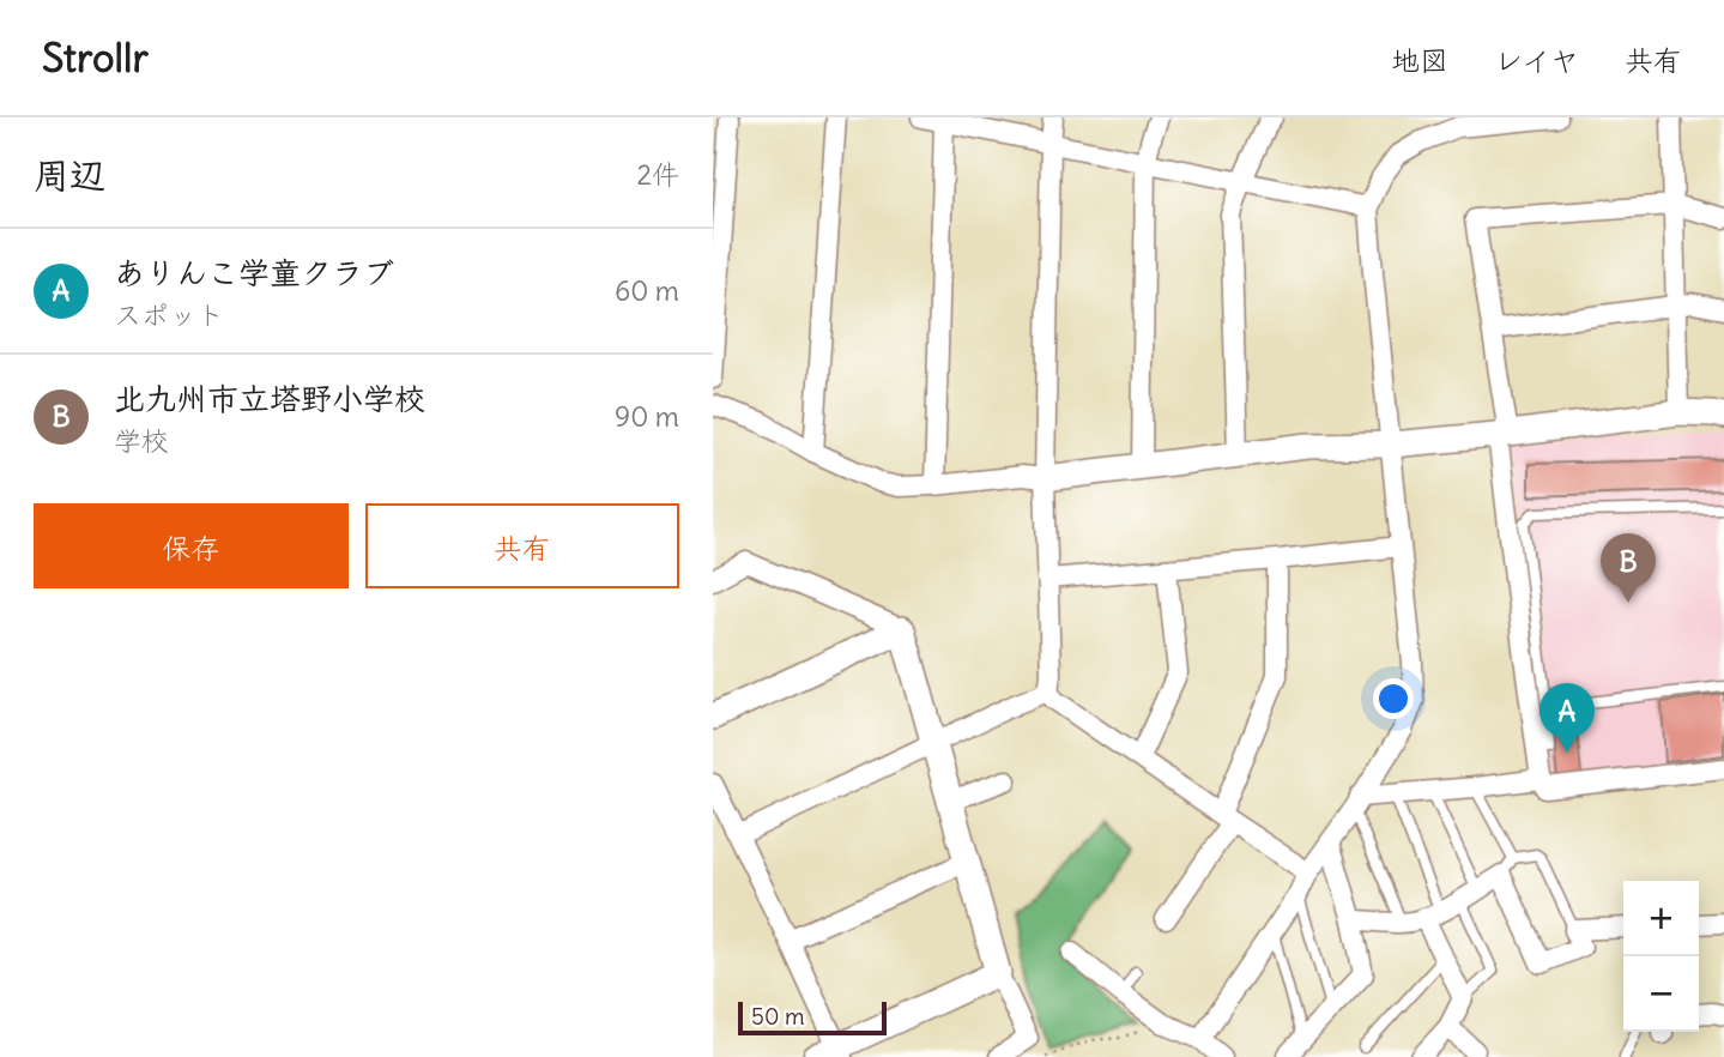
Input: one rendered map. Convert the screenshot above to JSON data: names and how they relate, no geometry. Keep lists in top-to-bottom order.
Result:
{
  "scale_bar": "50 m",
  "page": {
    "header": "Strollr",
    "nav": ["地図", "レイヤ", "共有"],
    "heading": ["周辺", "2件"],
    "list": [
      {
        "mark": "A",
        "name": "ありんこ学童クラブ",
        "note": "スポット",
        "value": "60 m"
      },
      {
        "mark": "B",
        "name": "北九州市立塔野小学校",
        "note": "学校",
        "value": "90 m"
      }
    ],
    "buttons": ["保存", "共有"],
    "pins": ["B", "A"],
    "map_buttons": ["+", "−"],
    "scale": "50 m"
  }
}
